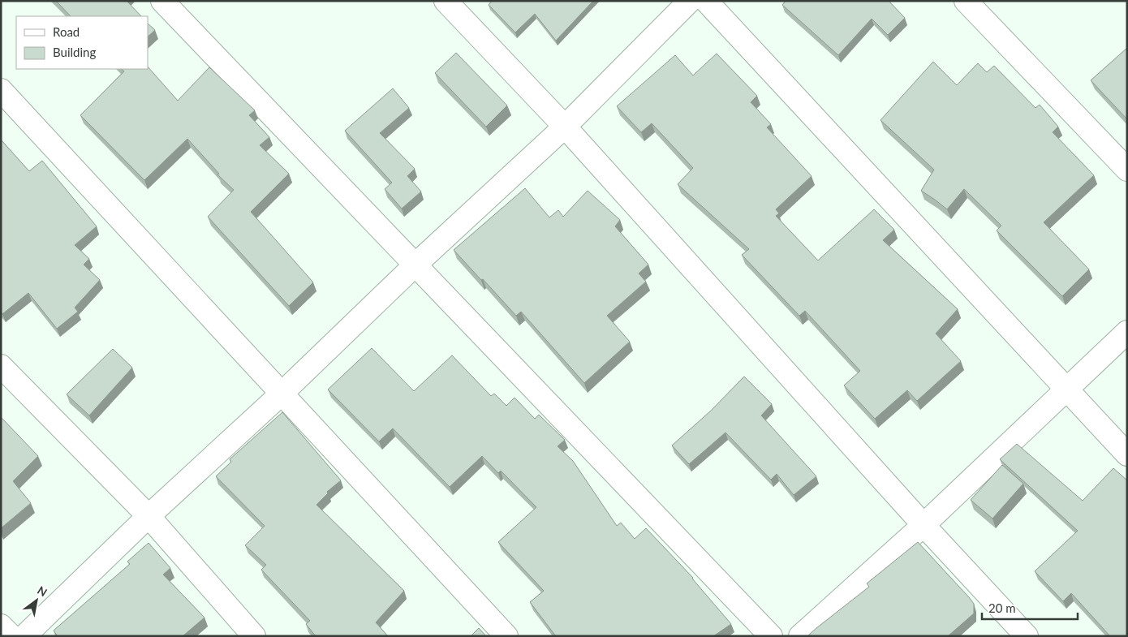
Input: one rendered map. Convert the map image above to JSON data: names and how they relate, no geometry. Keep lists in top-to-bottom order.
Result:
{
  "legend": ["Road", "Building"],
  "scale_bar": "20 m",
  "north": "top right"
}
